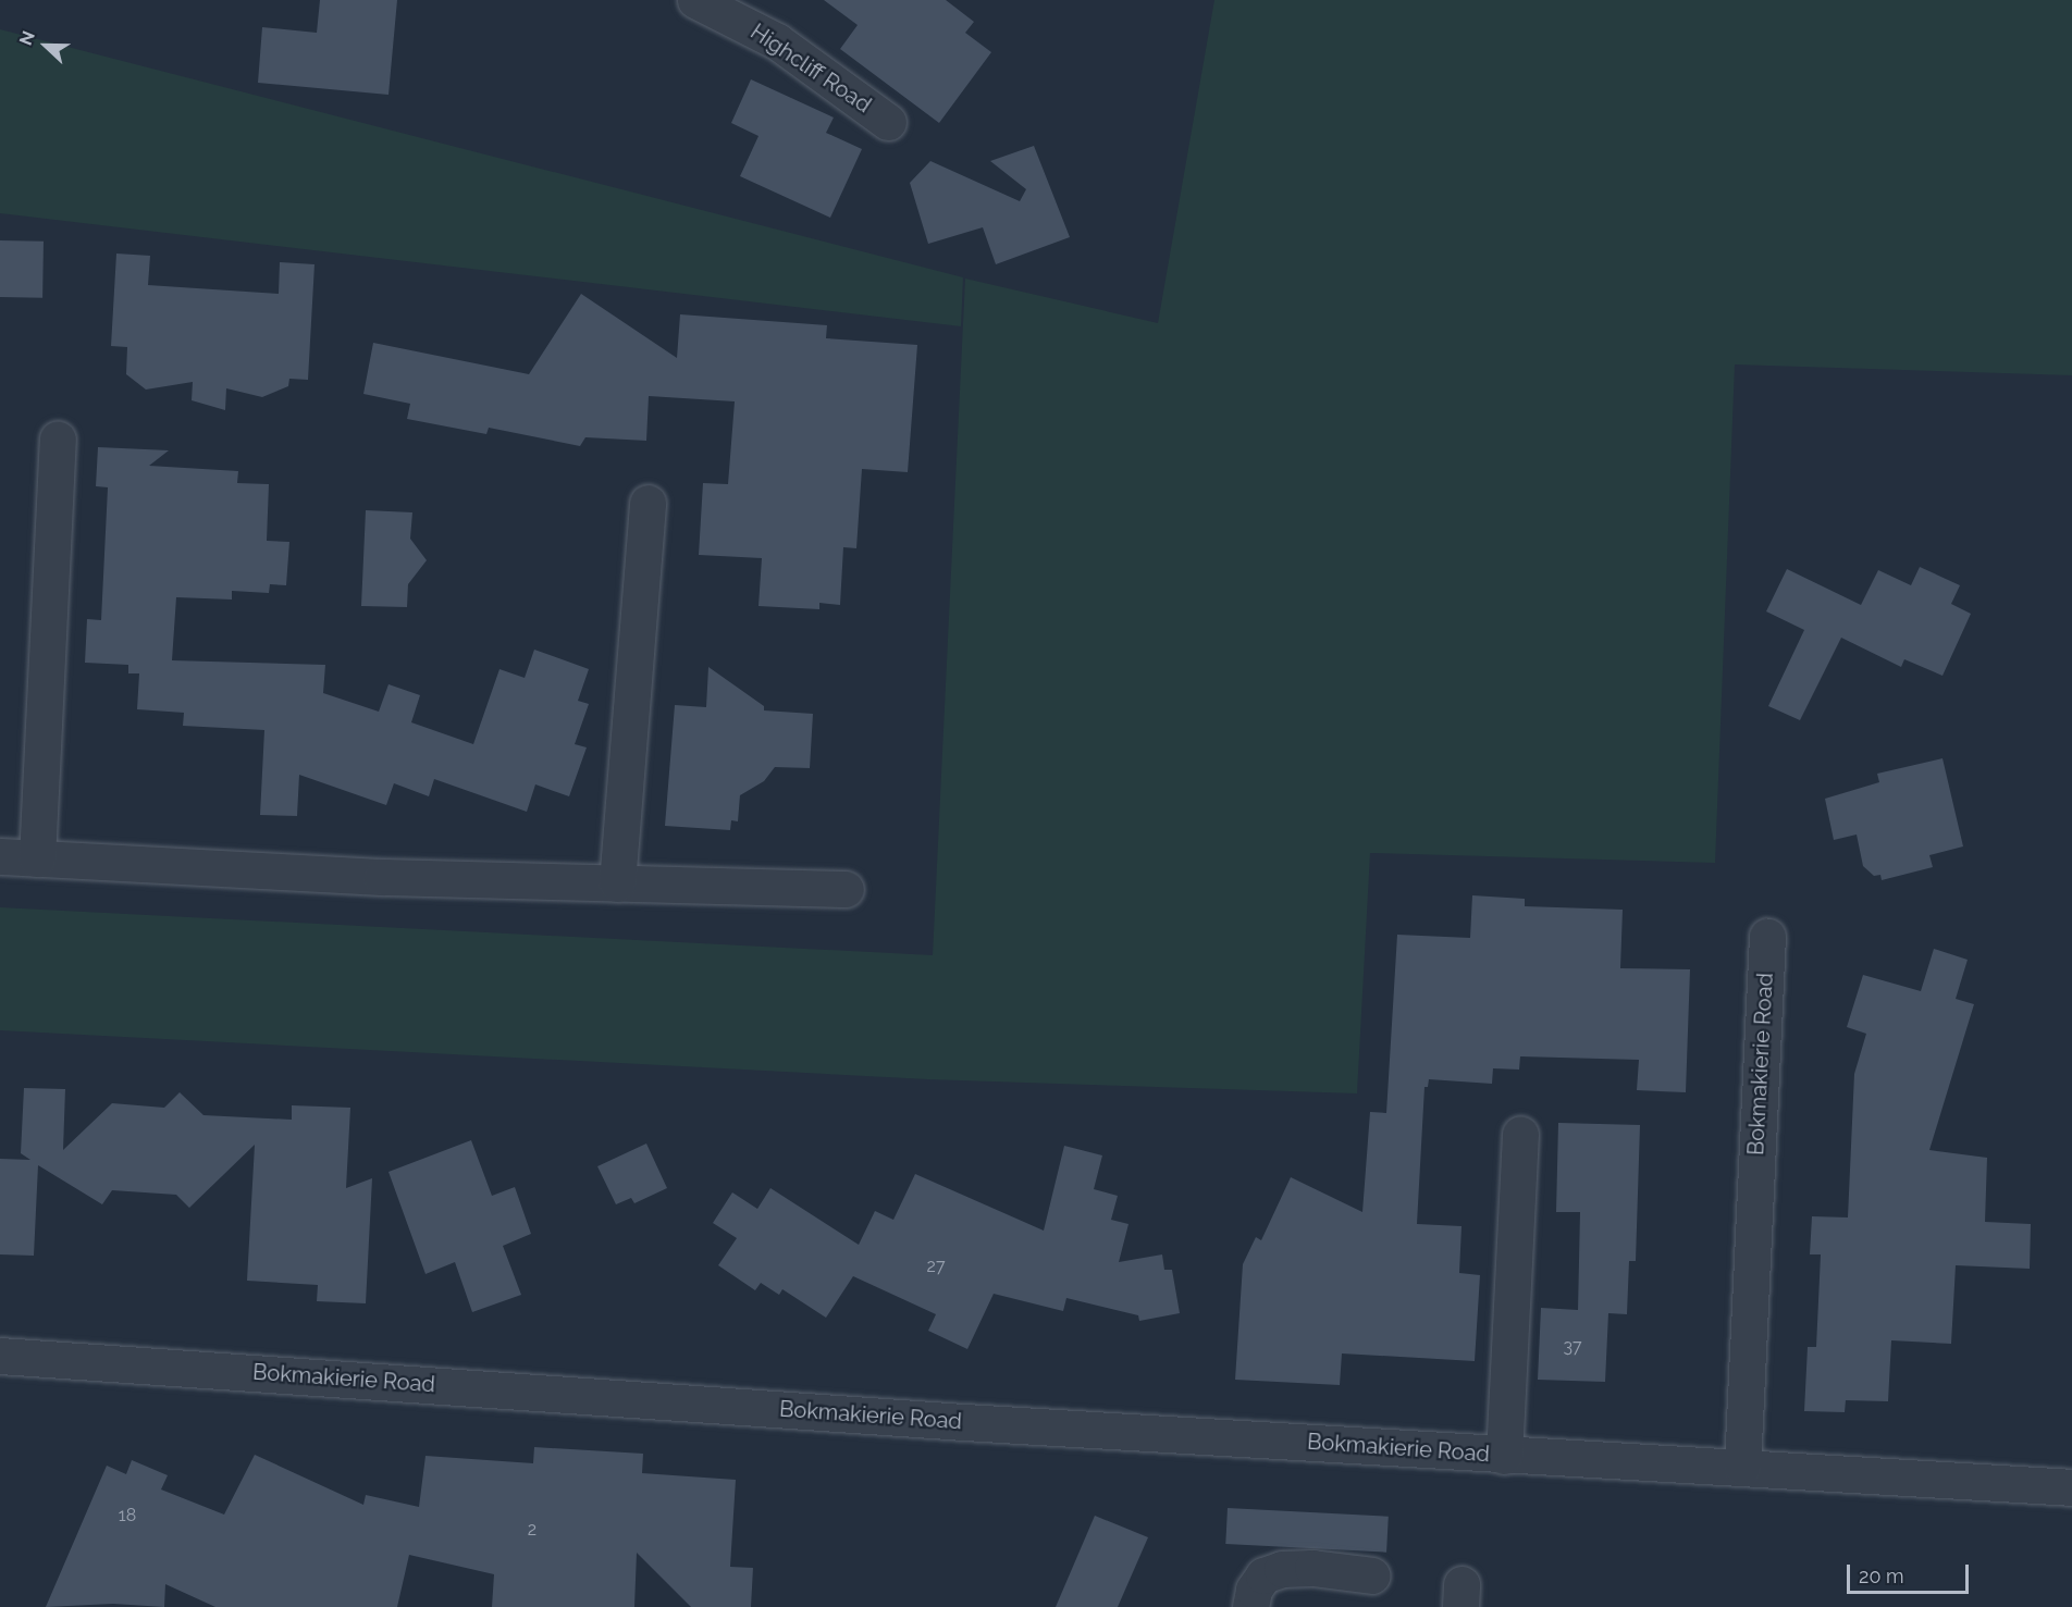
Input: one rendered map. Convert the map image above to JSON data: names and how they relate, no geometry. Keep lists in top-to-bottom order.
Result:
{
  "streets": {
    "street": ["Highcliff Road", "Bokmakierie Road"]
  },
  "house_numbers": [
    "27",
    "37",
    "18",
    "2"
  ],
  "scale_bar": "20 m",
  "north": "left"
}
